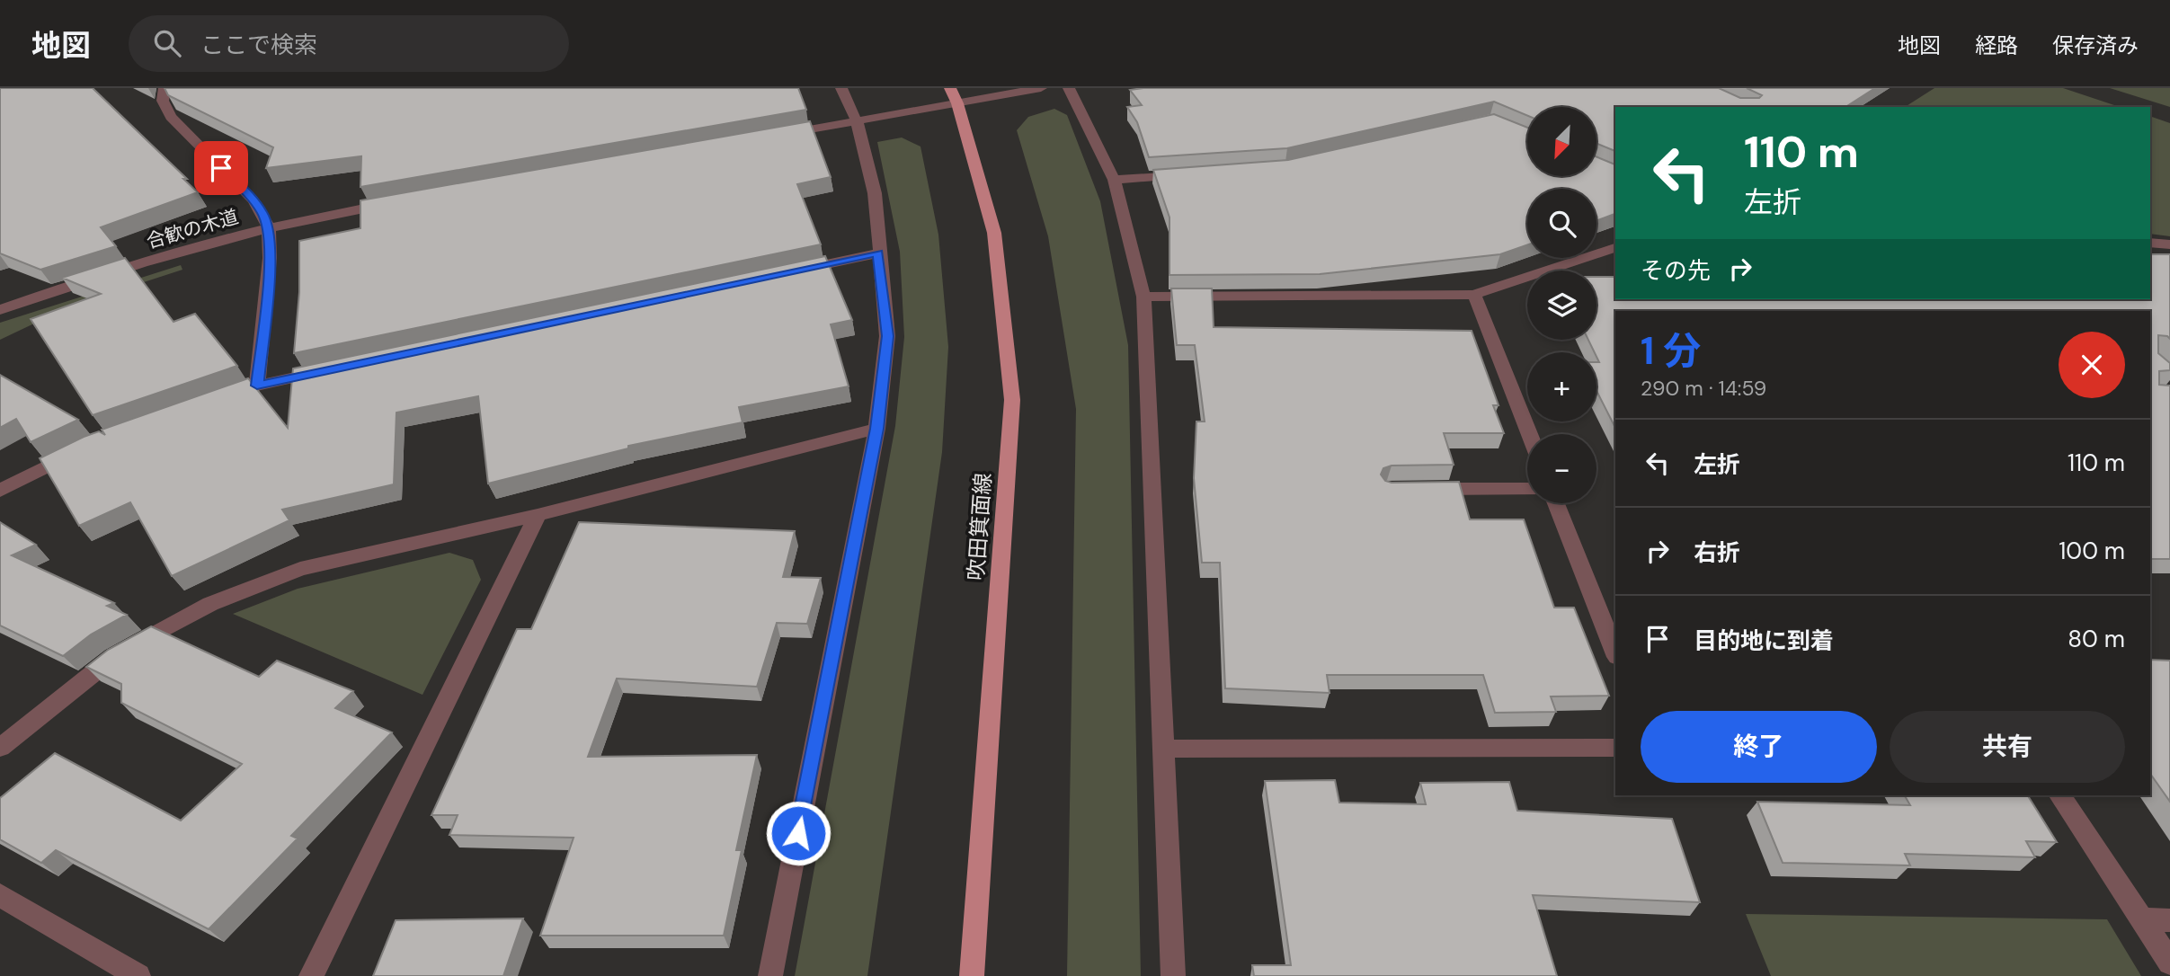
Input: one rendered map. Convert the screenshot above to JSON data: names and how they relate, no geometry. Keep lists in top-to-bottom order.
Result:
{
  "streets": {
    "main road": ["吹田箕面線"],
    "street": ["合歓の木道"]
  },
  "north": "bottom left",
  "page": {
    "header": "地図",
    "search": "ここで検索",
    "nav": ["地図", "経路", "保存済み"],
    "map_buttons": ["+", "−"],
    "turn": ["110 m", "左折"],
    "then": "その先",
    "heading": ["1 分", "290 m · 14:59"],
    "list": [
      {
        "name": "左折",
        "value": "110 m"
      },
      {
        "name": "右折",
        "value": "100 m"
      },
      {
        "name": "目的地に到着",
        "value": "80 m"
      }
    ],
    "buttons": ["終了", "共有"]
  }
}
